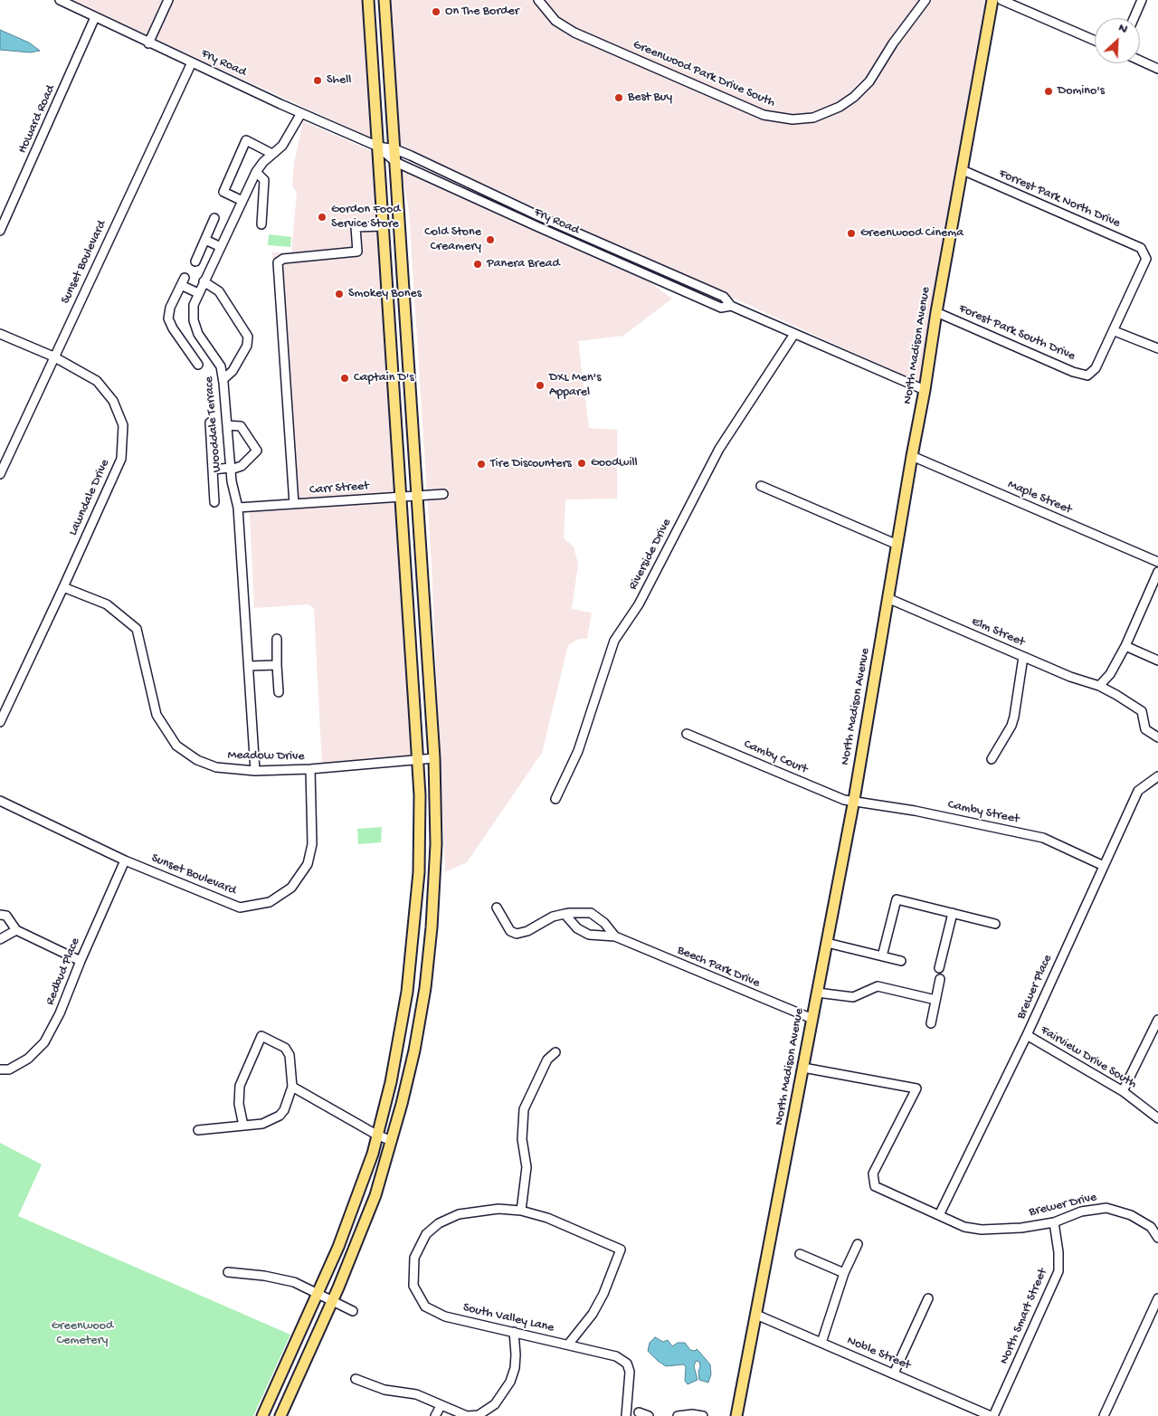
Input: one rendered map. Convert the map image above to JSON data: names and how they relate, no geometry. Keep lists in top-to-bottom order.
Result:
{
  "streets": {
    "main road": ["North Madison Avenue"],
    "street": [
      "Fry Road",
      "Greenwood Park Drive South",
      "Howard Road",
      "Forrest Park North Drive",
      "Sunset Boulevard",
      "Forest Park South Drive",
      "Wooddale Terrace",
      "Carr Street",
      "Lawndale Drive",
      "Maple Street",
      "Riverside Drive",
      "Elm Street",
      "Meadow Drive",
      "Camby Court",
      "Camby Street",
      "Beech Park Drive",
      "Redbud Place",
      "Brewer Place",
      "Fairview Drive South",
      "Brewer Drive",
      "North Smart Street",
      "South Valley Lane",
      "Noble Street"
    ]
  },
  "crossings": [
    ["Fry Road", "Howard Road"],
    ["Fry Road", "Sunset Boulevard"],
    ["Fry Road", "North Madison Avenue"],
    ["Fry Road", "Wooddale Terrace"],
    ["Fry Road", "Riverside Drive"],
    ["Forrest Park North Drive", "Forest Park South Drive"],
    ["Forrest Park North Drive", "North Madison Avenue"],
    ["Sunset Boulevard", "Lawndale Drive"],
    ["Sunset Boulevard", "Meadow Drive"],
    ["Sunset Boulevard", "Redbud Place"],
    ["Forest Park South Drive", "North Madison Avenue"],
    ["North Madison Avenue", "Maple Street"],
    ["North Madison Avenue", "Elm Street"],
    ["North Madison Avenue", "Camby Court"],
    ["North Madison Avenue", "Camby Street"],
    ["North Madison Avenue", "Beech Park Drive"],
    ["North Madison Avenue", "Brewer Drive"],
    ["North Madison Avenue", "Noble Street"],
    ["Wooddale Terrace", "Carr Street"],
    ["Wooddale Terrace", "Meadow Drive"],
    ["Lawndale Drive", "Meadow Drive"],
    ["Camby Court", "Camby Street"],
    ["Camby Street", "Brewer Place"],
    ["Brewer Place", "Fairview Drive South"],
    ["Brewer Place", "Brewer Drive"],
    ["Brewer Drive", "North Smart Street"],
    ["North Smart Street", "Noble Street"]
  ],
  "parks": ["Greenwood Cemetery"],
  "places": [
    "On The Border",
    "Shell",
    "Domino's",
    "Best Buy",
    "Gordon Food Service Store",
    "Greenwood Cinema",
    "Cold Stone Creamery",
    "Panera Bread",
    "Smokey Bones",
    "Captain D's",
    "DXL Men's Apparel",
    "Goodwill",
    "Tire Discounters"
  ],
  "north": "top right"
}
